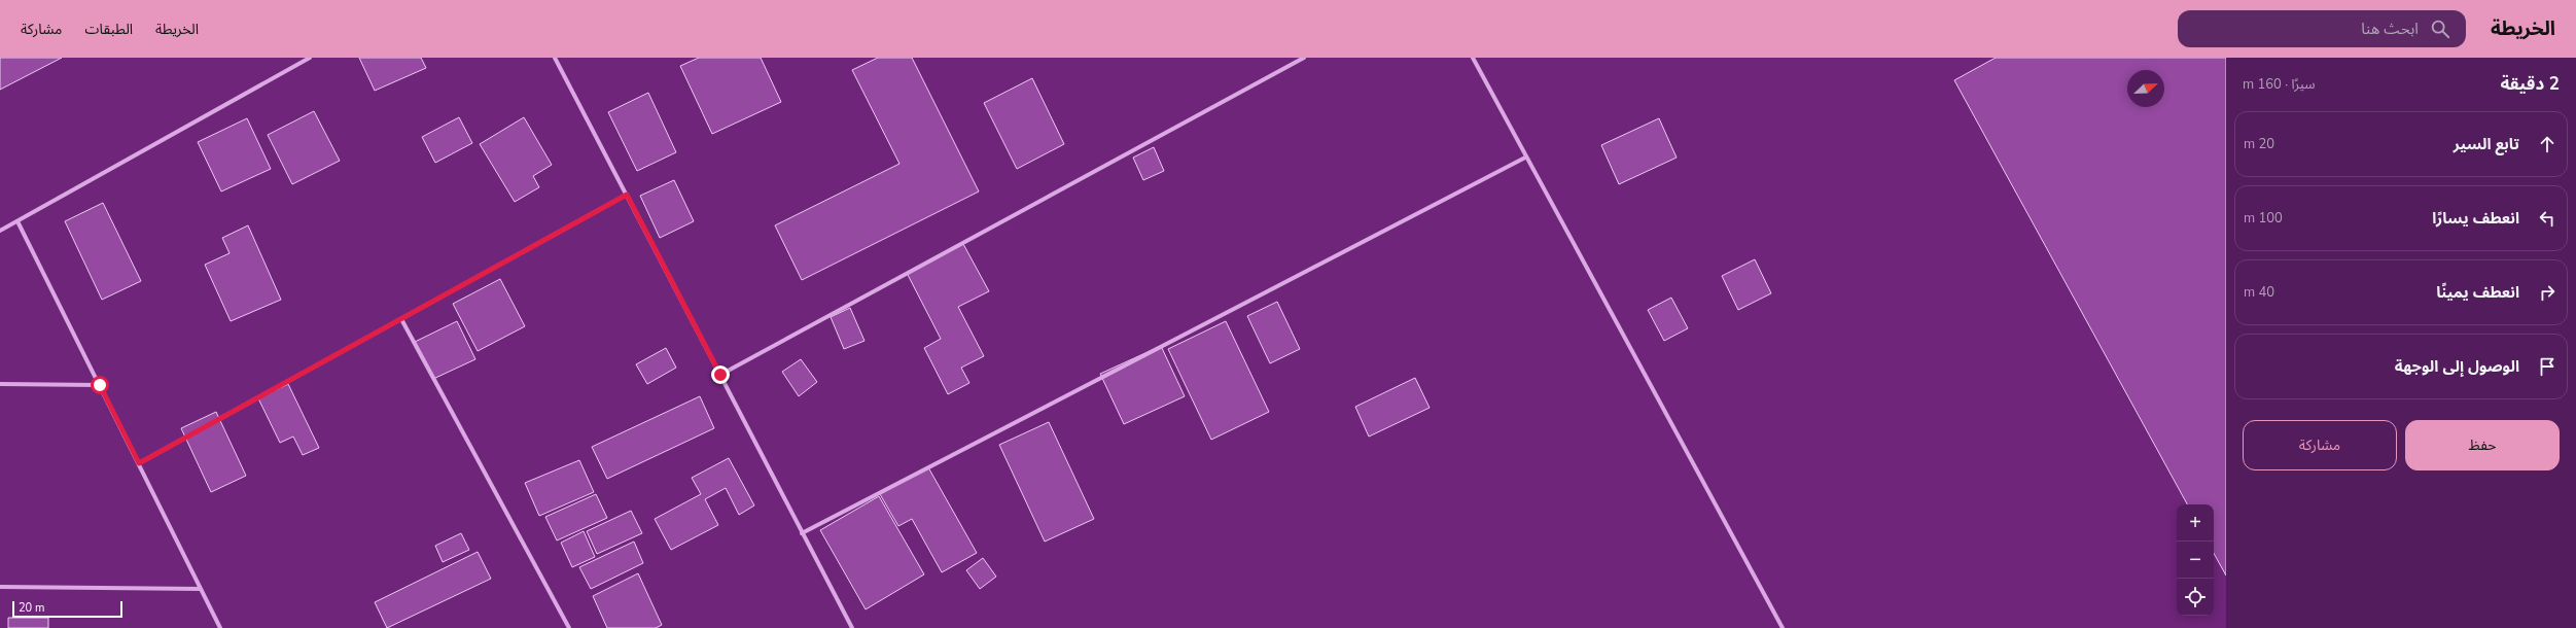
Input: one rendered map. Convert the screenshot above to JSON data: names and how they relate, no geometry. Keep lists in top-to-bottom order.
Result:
{
  "scale_bar": "20 m",
  "north": "top right",
  "page": {
    "header": "الخريطة",
    "search": "ابحث هنا",
    "nav": ["الخريطة", "الطبقات", "مشاركة"],
    "heading": ["2 دقيقة", "سيرًا · 160 m"],
    "list": [
      ["تابع السير", "20 m"],
      ["انعطف يسارًا", "100 m"],
      ["انعطف يمينًا", "40 m"],
      "الوصول إلى الوجهة"
    ],
    "buttons": ["حفظ", "مشاركة"],
    "map_buttons": ["+", "−"],
    "scale": "20 m"
  }
}
